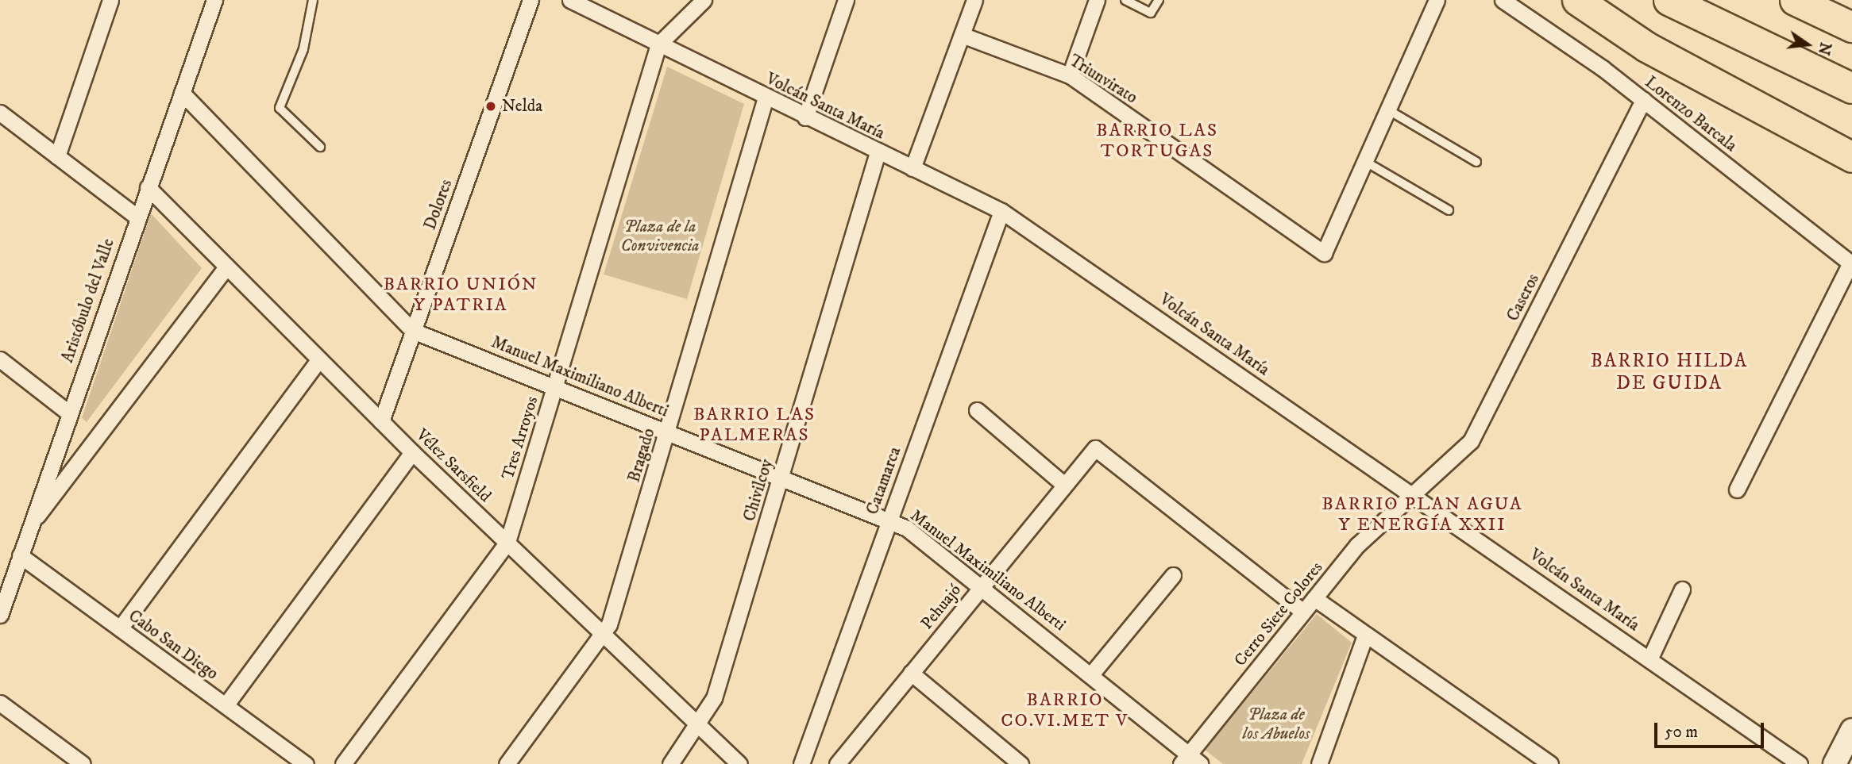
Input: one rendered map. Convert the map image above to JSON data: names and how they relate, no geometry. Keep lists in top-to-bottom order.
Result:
{
  "streets": {
    "street": [
      "Triunvirato",
      "Volcán Santa María",
      "Lorenzo Barcala",
      "Dolores",
      "Caseros",
      "Aristóbulo del Valle",
      "Manuel Maximiliano Alberti",
      "Tres Arroyos",
      "Bragado",
      "Vélez Sarsfield",
      "Catamarca",
      "Chivilcoy",
      "Pehuajó",
      "Cerro Siete Colores",
      "Cabo San Diego"
    ]
  },
  "crossings": [
    ["Volcán Santa María", "Caseros"],
    ["Volcán Santa María", "Tres Arroyos"],
    ["Volcán Santa María", "Bragado"],
    ["Volcán Santa María", "Catamarca"],
    ["Volcán Santa María", "Chivilcoy"],
    ["Volcán Santa María", "Cerro Siete Colores"],
    ["Lorenzo Barcala", "Caseros"],
    ["Dolores", "Manuel Maximiliano Alberti"],
    ["Dolores", "Vélez Sarsfield"],
    ["Caseros", "Cerro Siete Colores"],
    ["Aristóbulo del Valle", "Manuel Maximiliano Alberti"],
    ["Aristóbulo del Valle", "Vélez Sarsfield"],
    ["Aristóbulo del Valle", "Cabo San Diego"],
    ["Manuel Maximiliano Alberti", "Tres Arroyos"],
    ["Manuel Maximiliano Alberti", "Bragado"],
    ["Manuel Maximiliano Alberti", "Catamarca"],
    ["Manuel Maximiliano Alberti", "Chivilcoy"],
    ["Manuel Maximiliano Alberti", "Pehuajó"],
    ["Manuel Maximiliano Alberti", "Cerro Siete Colores"],
    ["Tres Arroyos", "Vélez Sarsfield"],
    ["Bragado", "Vélez Sarsfield"],
    ["Vélez Sarsfield", "Chivilcoy"],
    ["Pehuajó", "Cerro Siete Colores"]
  ],
  "districts": [
    "BARRIO LAS TORTUGAS",
    "BARRIO UNIÓN Y PATRIA",
    "BARRIO HILDA DE GUIDA",
    "BARRIO LAS PALMERAS",
    "BARRIO PLAN AGUA Y ENERGÍA XXII",
    "BARRIO CO.VI.MET V"
  ],
  "parks": ["Plaza de la Convivencia", "Plaza de los Abuelos"],
  "places": ["Nelda"],
  "scale_bar": "50 m",
  "north": "right"
}
